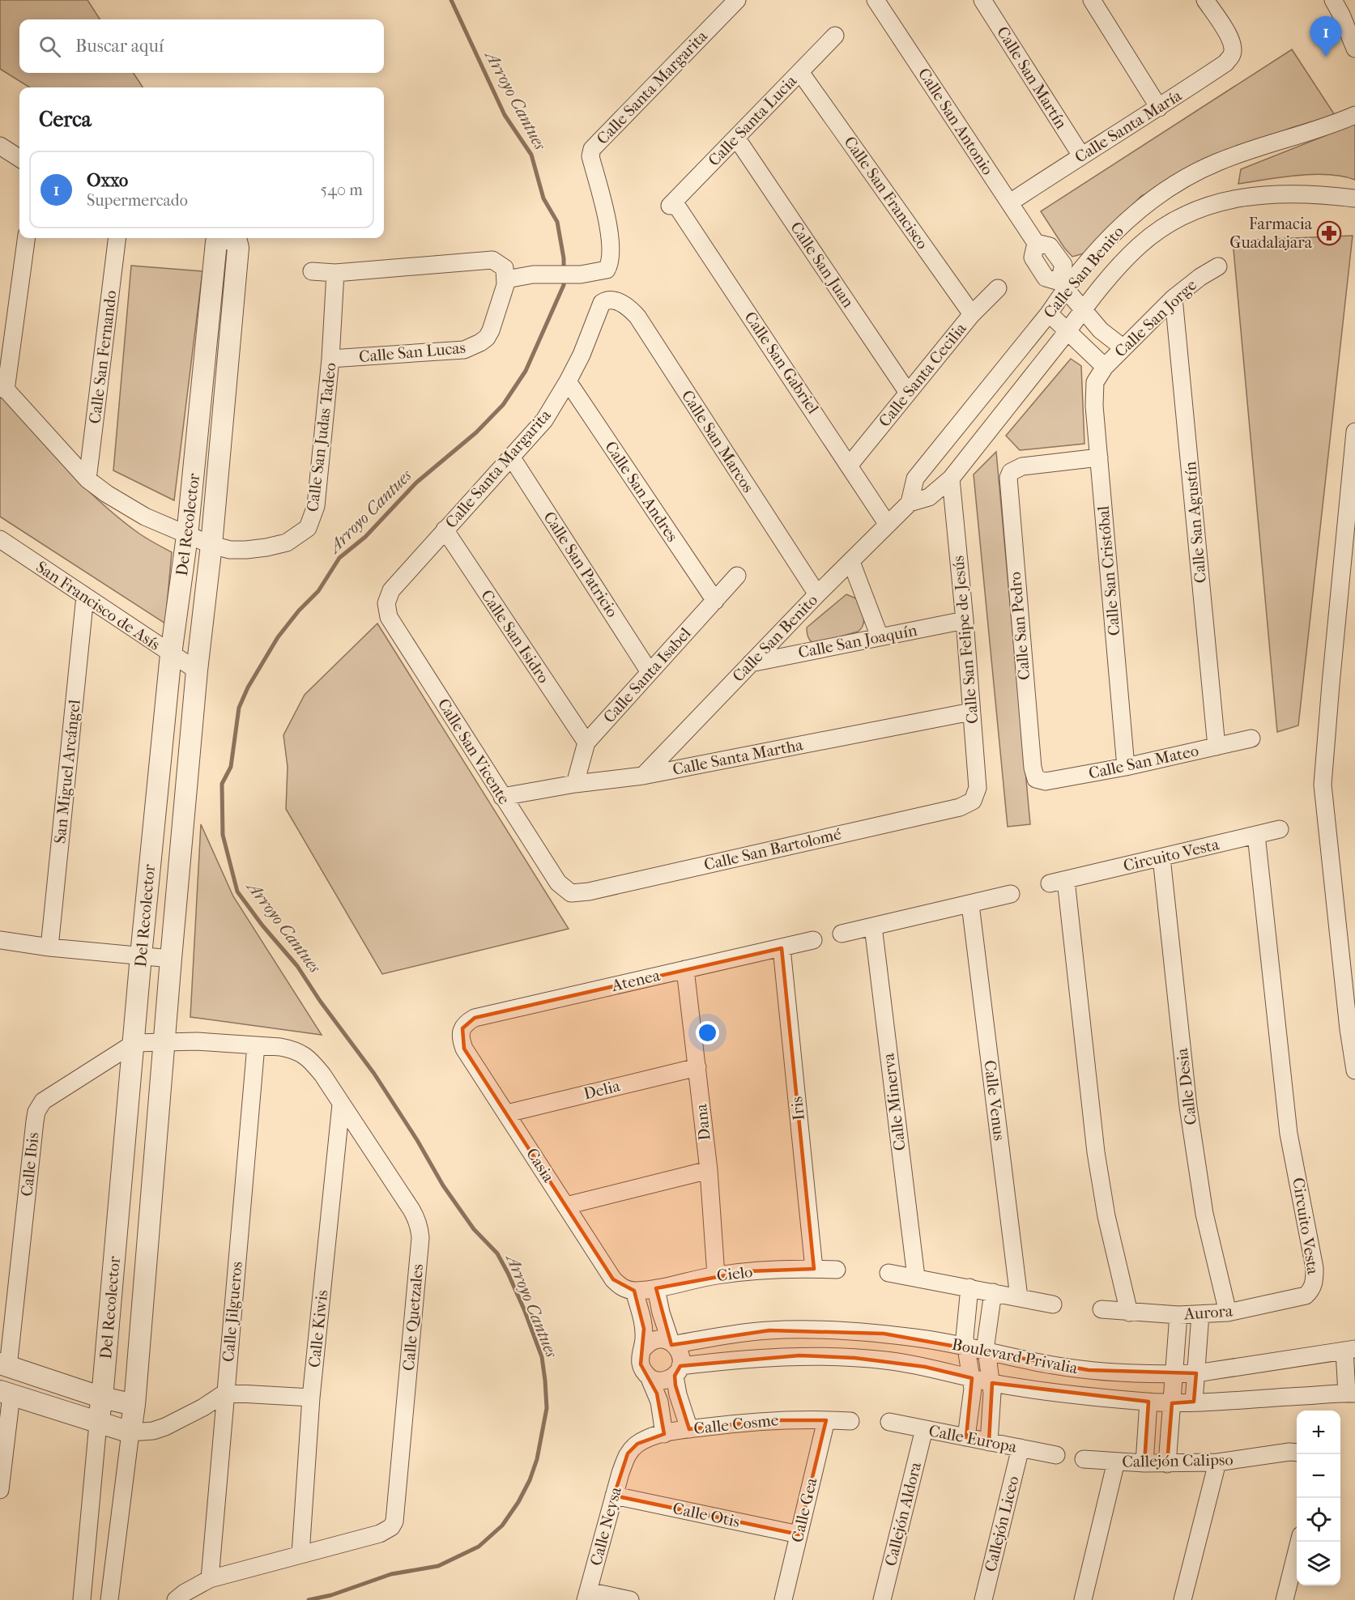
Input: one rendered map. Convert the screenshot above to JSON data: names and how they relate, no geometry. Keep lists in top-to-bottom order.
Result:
{
  "streets": {
    "street": [
      "Calle San Martín",
      "Calle Santa Margarita",
      "Calle Santa Lucia",
      "Calle San Antonio",
      "Calle Santa María",
      "Calle San Francisco",
      "Calle San Juan",
      "Calle San Benito",
      "Calle San Jorge",
      "Calle San Lucas",
      "Calle San Fernando",
      "Calle San Gabriel",
      "Calle Santa Cecilia",
      "Calle San Judas Tadeo",
      "Calle San Marcos",
      "Calle San Andres",
      "Calle San Agustín",
      "Del Recolector",
      "Calle San Patricio",
      "Calle San Cristóbal",
      "San Francisco de Asís",
      "Calle San Pedro",
      "Calle San Isidro",
      "Calle San Felipe de Jesús",
      "Calle San Joaquín",
      "Calle Santa Isabel",
      "Calle San Vicente",
      "Calle Santa Martha",
      "Calle San Mateo",
      "San Miguel Arcángel",
      "Calle San Bartolomé",
      "Circuito Vesta",
      "Atenea",
      "Calle Desia",
      "Delia",
      "Calle Venus",
      "Calle Minerva",
      "Iris",
      "Dana",
      "Calle Ibis",
      "Casia",
      "Cielo",
      "Calle Jilgueros",
      "Aurora",
      "Calle Quetzales",
      "Calle Kiwis",
      "Boulevard Privalia",
      "Calle Cosme",
      "Calle Europa",
      "Callejón Calipso",
      "Calle Gea",
      "Callejón Aldora",
      "Calle Otis",
      "Callejón Liceo",
      "Calle Neysa"
    ]
  },
  "crossings": [
    ["Calle San Martín", "Calle Santa María"],
    ["Calle Santa Margarita", "Calle San Lucas"],
    ["Calle Santa Margarita", "Calle San Marcos"],
    ["Calle Santa Margarita", "Calle San Andres"],
    ["Calle Santa Margarita", "Calle San Patricio"],
    ["Calle Santa Margarita", "Calle San Isidro"],
    ["Calle Santa Margarita", "Calle San Vicente"],
    ["Calle Santa Lucia", "Calle San Francisco"],
    ["Calle Santa Lucia", "Calle San Juan"],
    ["Calle Santa Lucia", "Calle San Gabriel"],
    ["Calle San Antonio", "Calle Santa María"],
    ["Calle San Antonio", "Calle San Benito"],
    ["Calle San Francisco", "Calle Santa Cecilia"],
    ["Calle San Juan", "Calle Santa Cecilia"],
    ["Calle San Benito", "Calle San Gabriel"],
    ["Calle San Benito", "Calle San Marcos"],
    ["Calle San Benito", "Calle San Felipe de Jesús"],
    ["Calle San Benito", "Calle San Joaquín"],
    ["Calle San Benito", "Calle Santa Martha"],
    ["Calle San Jorge", "Calle San Agustín"],
    ["Calle San Jorge", "Calle San Cristóbal"],
    ["Calle San Lucas", "Calle San Judas Tadeo"],
    ["Calle San Fernando", "Calle San Judas Tadeo"],
    ["Calle San Gabriel", "Calle Santa Cecilia"],
    ["Calle San Judas Tadeo", "Del Recolector"],
    ["Calle San Andres", "Calle Santa Isabel"],
    ["Calle San Agustín", "Calle San Mateo"],
    ["Del Recolector", "San Francisco de Asís"],
    ["Del Recolector", "Calle Ibis"],
    ["Del Recolector", "Calle Quetzales"],
    ["Calle San Patricio", "Calle Santa Isabel"],
    ["Calle San Cristóbal", "Calle San Pedro"],
    ["Calle San Cristóbal", "Calle San Mateo"],
    ["San Francisco de Asís", "San Miguel Arcángel"],
    ["Calle San Pedro", "Calle San Mateo"],
    ["Calle San Isidro", "Calle Santa Isabel"],
    ["Calle San Felipe de Jesús", "Calle San Joaquín"],
    ["Calle San Felipe de Jesús", "Calle Santa Martha"],
    ["Calle San Felipe de Jesús", "Calle San Bartolomé"],
    ["Calle Santa Isabel", "Calle Santa Martha"],
    ["Calle San Vicente", "Calle Santa Martha"],
    ["Calle San Vicente", "Calle San Bartolomé"],
    ["Circuito Vesta", "Calle Desia"],
    ["Circuito Vesta", "Aurora"],
    ["Atenea", "Iris"],
    ["Atenea", "Dana"],
    ["Atenea", "Casia"],
    ["Calle Desia", "Aurora"],
    ["Delia", "Dana"],
    ["Delia", "Casia"],
    ["Iris", "Cielo"],
    ["Dana", "Cielo"],
    ["Calle Ibis", "Calle Quetzales"],
    ["Casia", "Cielo"],
    ["Calle Jilgueros", "Calle Quetzales"],
    ["Calle Quetzales", "Calle Kiwis"],
    ["Calle Cosme", "Calle Gea"],
    ["Calle Cosme", "Calle Neysa"],
    ["Calle Europa", "Callejón Aldora"],
    ["Calle Europa", "Callejón Liceo"],
    ["Calle Gea", "Calle Otis"],
    ["Calle Otis", "Calle Neysa"]
  ],
  "water": ["Arroyo Cantues"],
  "places": {
    "pharmacy": ["Farmacia Guadalajara"]
  },
  "page": {
    "pins": "1",
    "search": "Buscar aquí",
    "heading": "Cerca",
    "list": [
      {
        "mark": "1",
        "name": "Oxxo",
        "note": "Supermercado",
        "value": "540 m"
      }
    ],
    "map_buttons": ["+", "−"]
  }
}
